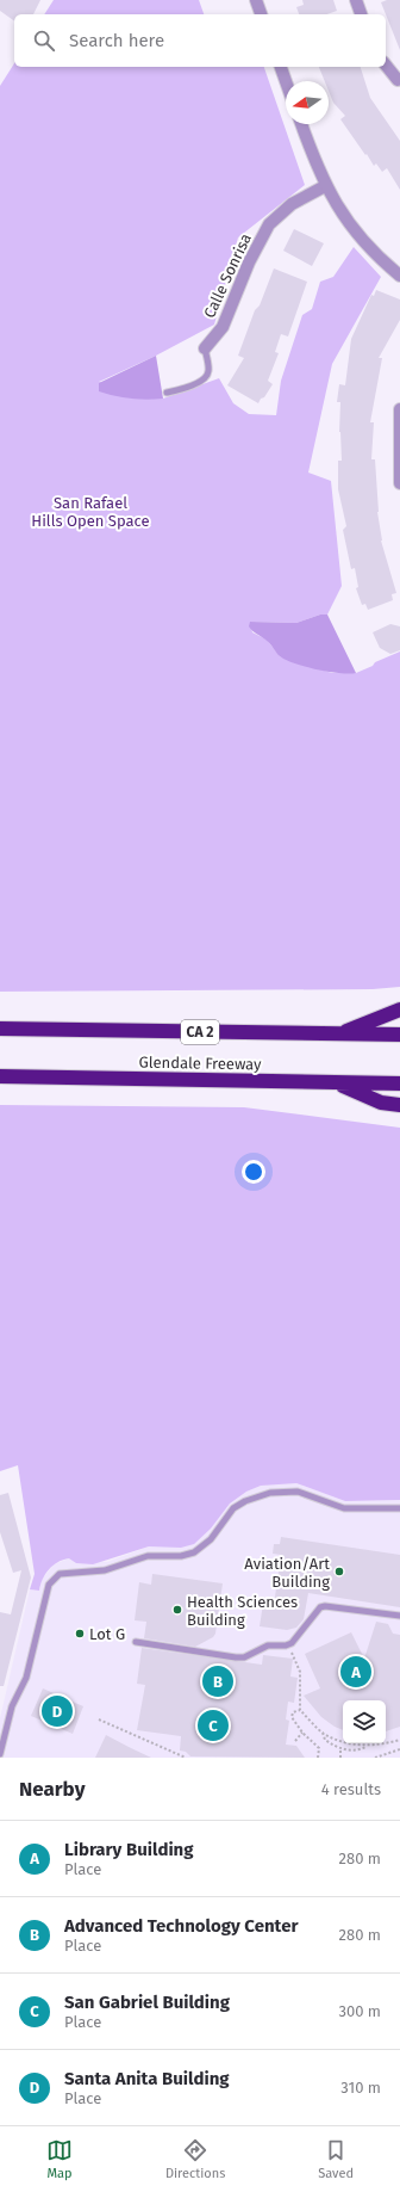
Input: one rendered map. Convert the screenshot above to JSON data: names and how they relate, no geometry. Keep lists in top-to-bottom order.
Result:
{
  "streets": {
    "highway": ["CA 2", "Glendale Freeway"],
    "street": ["Calle Sonrisa"]
  },
  "parks": ["San Rafael Hills Open Space"],
  "places": ["Aviation/Art Building", "Health Sciences Building", "Lot G"],
  "north": "left",
  "page": {
    "search": "Search here",
    "pins": [
      "A",
      "B",
      "D",
      "C"
    ],
    "heading": ["Nearby", "4 results"],
    "list": [
      {
        "mark": "A",
        "name": "Library Building",
        "note": "Place",
        "value": "280 m"
      },
      {
        "mark": "B",
        "name": "Advanced Technology Center",
        "note": "Place",
        "value": "280 m"
      },
      {
        "mark": "C",
        "name": "San Gabriel Building",
        "note": "Place",
        "value": "300 m"
      },
      {
        "mark": "D",
        "name": "Santa Anita Building",
        "note": "Place",
        "value": "310 m"
      }
    ],
    "nav": ["Map", "Directions", "Saved"]
  }
}
